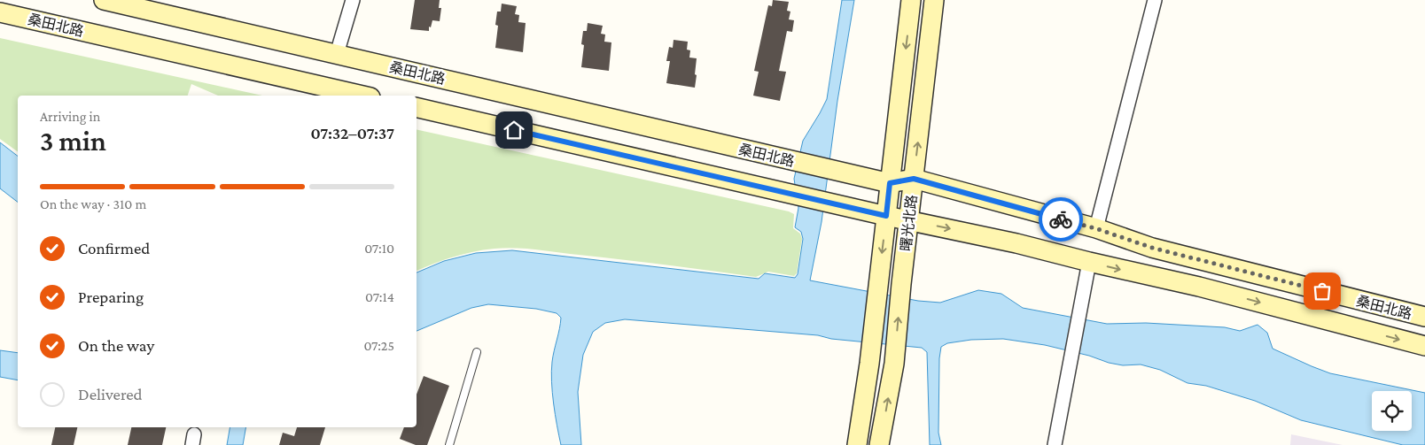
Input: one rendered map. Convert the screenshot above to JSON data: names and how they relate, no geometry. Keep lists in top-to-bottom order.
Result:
{
  "streets": {
    "main road": ["桑田北路", "曙光北路"]
  },
  "crossings": [
    ["桑田北路", "曙光北路"]
  ],
  "page": {
    "heading": ["3 min", "Arriving in", "07:32–07:37"],
    "bar": "On the way · 310 m",
    "list": [
      ["Confirmed", "07:10"],
      ["Preparing", "07:14"],
      ["On the way", "07:25"],
      "Delivered"
    ]
  }
}
